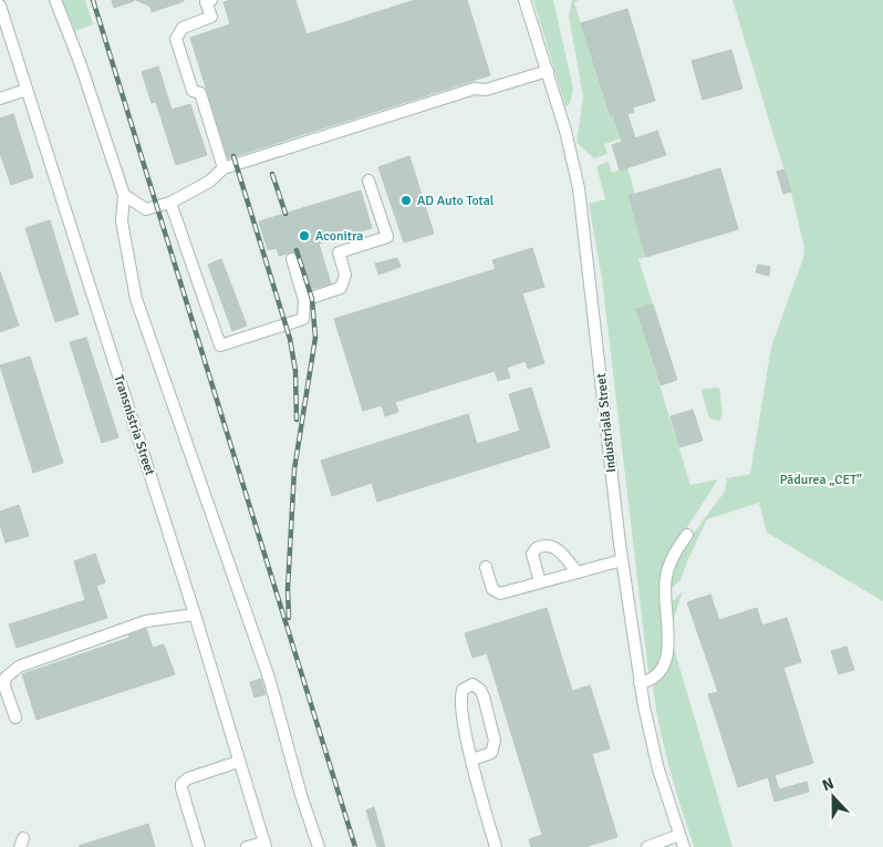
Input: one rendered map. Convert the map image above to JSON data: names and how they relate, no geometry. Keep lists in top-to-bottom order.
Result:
{
  "streets": {
    "street": ["Industrială Street", "Transnistria Street"]
  },
  "parks": ["Pădurea „CET”"],
  "places": ["AD Auto Total", "Aconitra"],
  "north": "top"
}
